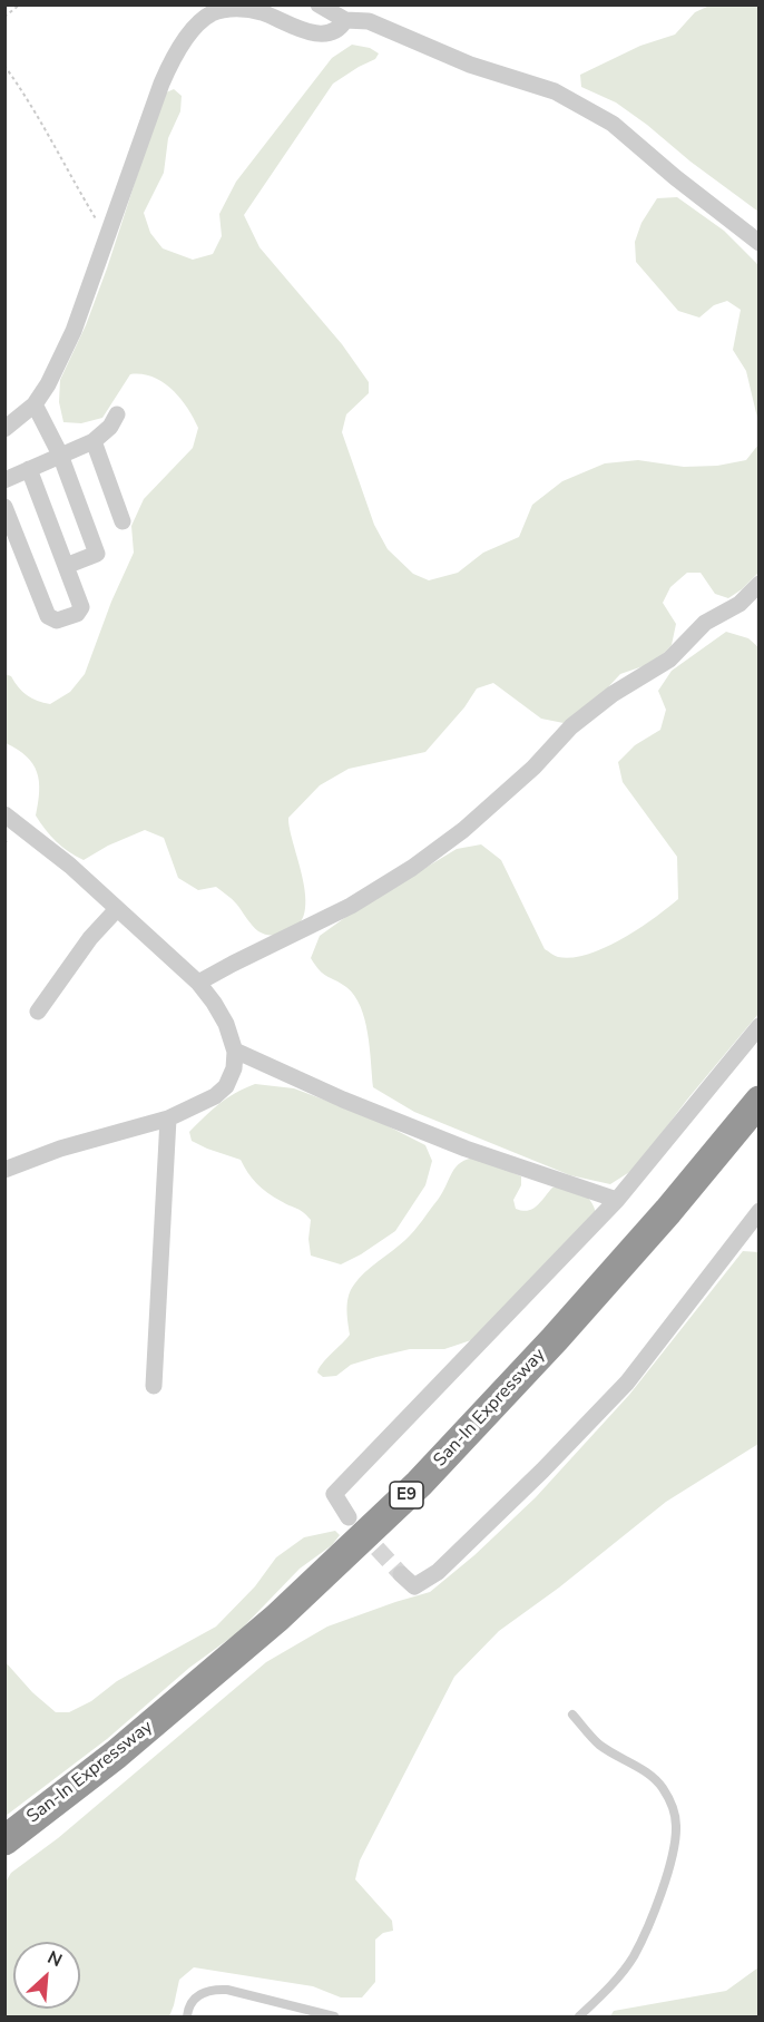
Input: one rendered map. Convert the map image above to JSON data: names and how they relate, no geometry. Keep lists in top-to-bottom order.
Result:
{
  "streets": {
    "highway": ["San-In Expressway", "E9"]
  },
  "north": "top right"
}
